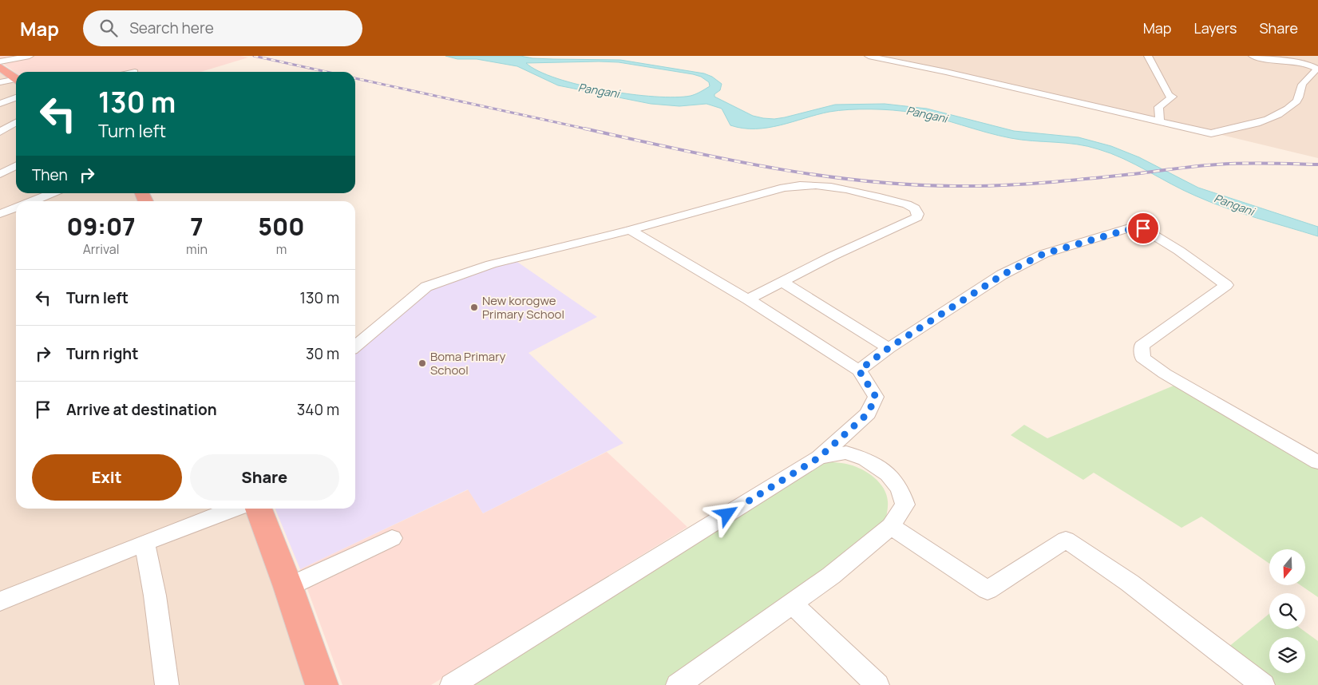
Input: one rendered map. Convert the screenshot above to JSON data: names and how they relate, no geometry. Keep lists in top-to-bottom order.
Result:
{
  "water": ["Pangani"],
  "places": ["New korogwe Primary School", "Boma Primary School"],
  "north": "bottom",
  "page": {
    "header": "Map",
    "search": "Search here",
    "nav": ["Map", "Layers", "Share"],
    "turn": ["130 m", "Turn left"],
    "then": "Then",
    "eta": [
      "09:07",
      "Arrival",
      "7",
      "min",
      "500",
      "m"
    ],
    "list": [
      {
        "name": "Turn left",
        "value": "130 m"
      },
      {
        "name": "Turn right",
        "value": "30 m"
      },
      {
        "name": "Arrive at destination",
        "value": "340 m"
      }
    ],
    "buttons": ["Exit", "Share"]
  }
}
